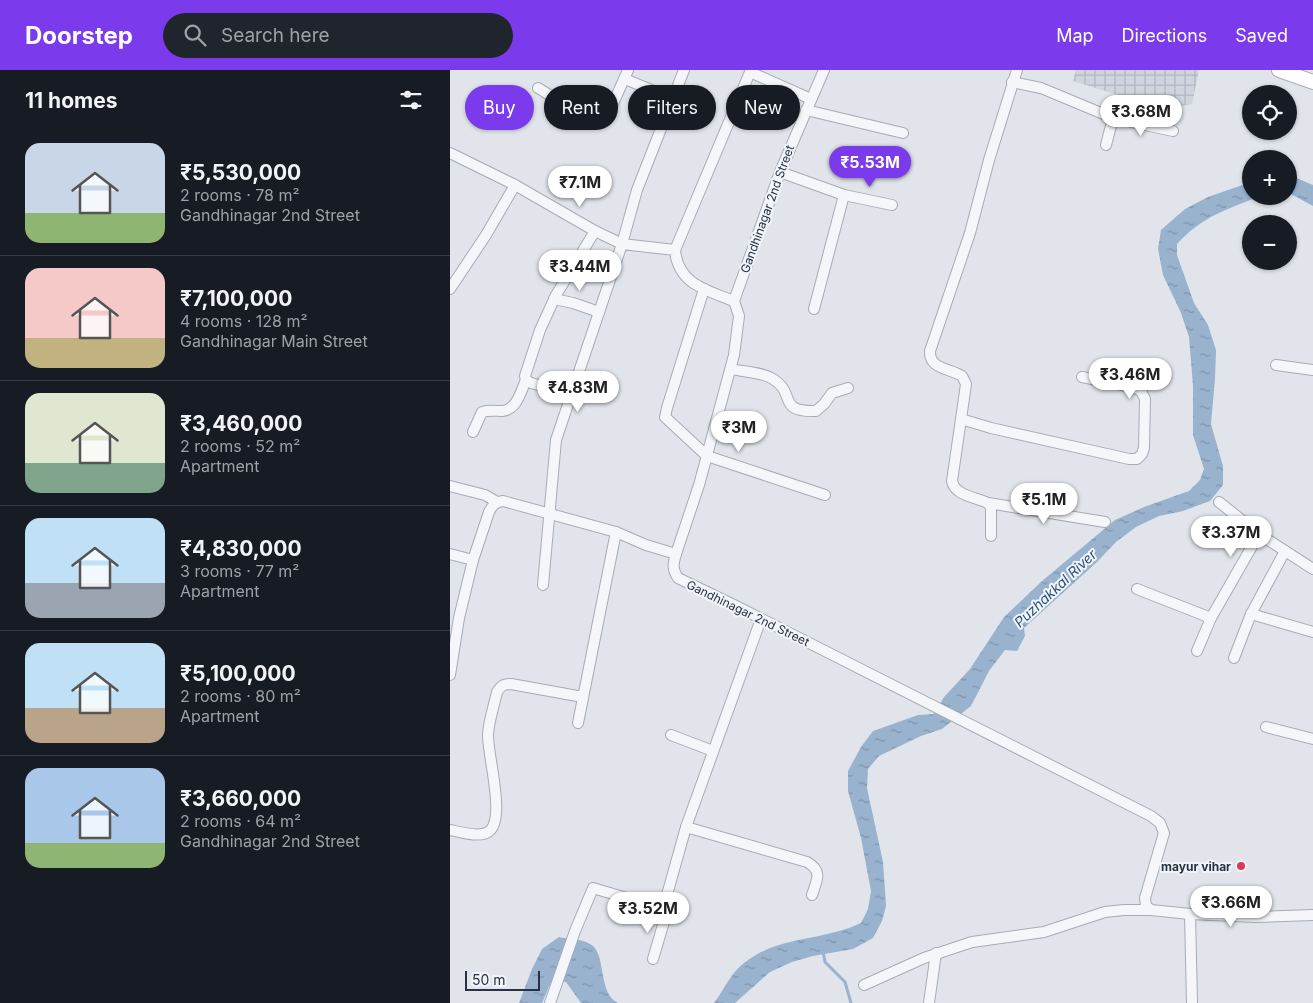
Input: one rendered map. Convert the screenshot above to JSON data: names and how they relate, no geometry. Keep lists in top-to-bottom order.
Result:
{
  "streets": {
    "street": ["Gandhinagar 2nd Street"]
  },
  "water": ["Puzhakkal River"],
  "places": ["mayur vihar"],
  "scale_bar": "50 m",
  "page": {
    "header": "Doorstep",
    "search": "Search here",
    "nav": ["Map", "Directions", "Saved"],
    "heading": "11 homes",
    "map_buttons": ["+", "−"],
    "chip": [
      "Buy",
      "Rent",
      "Filters",
      "New"
    ],
    "price": [
      "₹3.68M",
      "₹5.53M",
      "₹7.1M",
      "₹3.44M",
      "₹3.46M",
      "₹4.83M",
      "₹3M",
      "₹5.1M",
      "₹3.37M",
      "₹3.66M",
      "₹3.52M"
    ],
    "list": [
      {
        "name": "₹5,530,000",
        "note": "2 rooms · 78 m² · Gandhinagar 2nd Street"
      },
      {
        "name": "₹7,100,000",
        "note": "4 rooms · 128 m² · Gandhinagar Main Street"
      },
      {
        "name": "₹3,460,000",
        "note": "2 rooms · 52 m² · Apartment"
      },
      {
        "name": "₹4,830,000",
        "note": "3 rooms · 77 m² · Apartment"
      },
      {
        "name": "₹5,100,000",
        "note": "2 rooms · 80 m² · Apartment"
      },
      {
        "name": "₹3,660,000",
        "note": "2 rooms · 64 m² · Gandhinagar 2nd Street"
      }
    ],
    "scale": "50 m"
  }
}
